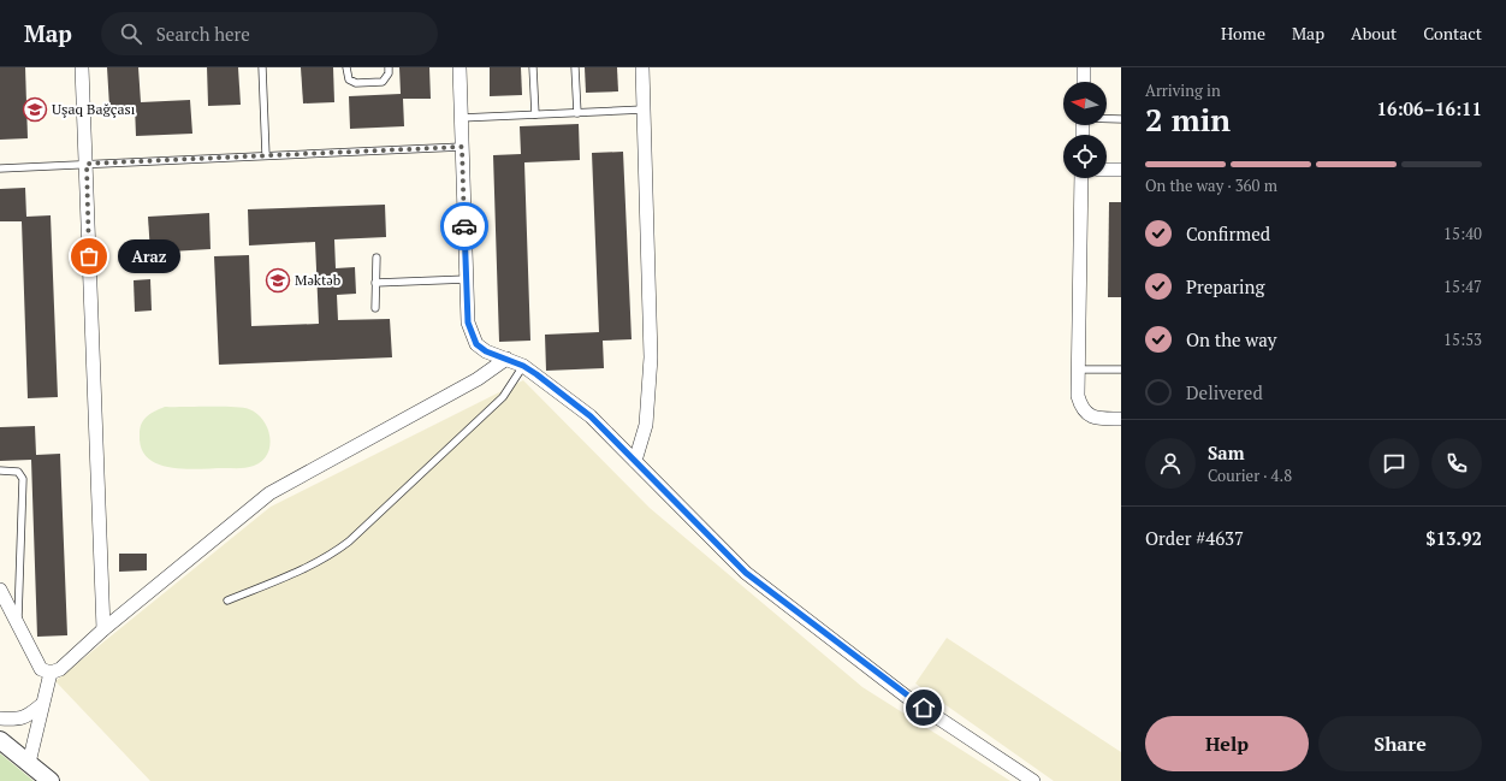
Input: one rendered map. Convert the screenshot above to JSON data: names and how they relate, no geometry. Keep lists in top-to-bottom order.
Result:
{
  "places": {
    "school or university": ["Uşaq Bağçası", "Məktəb"],
    "other": ["Araz"]
  },
  "north": "left",
  "page": {
    "header": "Map",
    "search": "Search here",
    "nav": [
      "Home",
      "Map",
      "About",
      "Contact"
    ],
    "heading": ["2 min", "Arriving in", "16:06–16:11"],
    "panel": [
      "Sam",
      "Courier · 4.8",
      "Order #4637",
      "$13.92"
    ],
    "bar": "On the way · 360 m",
    "list": [
      ["Confirmed", "15:40"],
      ["Preparing", "15:47"],
      ["On the way", "15:53"],
      "Delivered"
    ],
    "bubble": "Araz",
    "buttons": ["Help", "Share"]
  }
}
